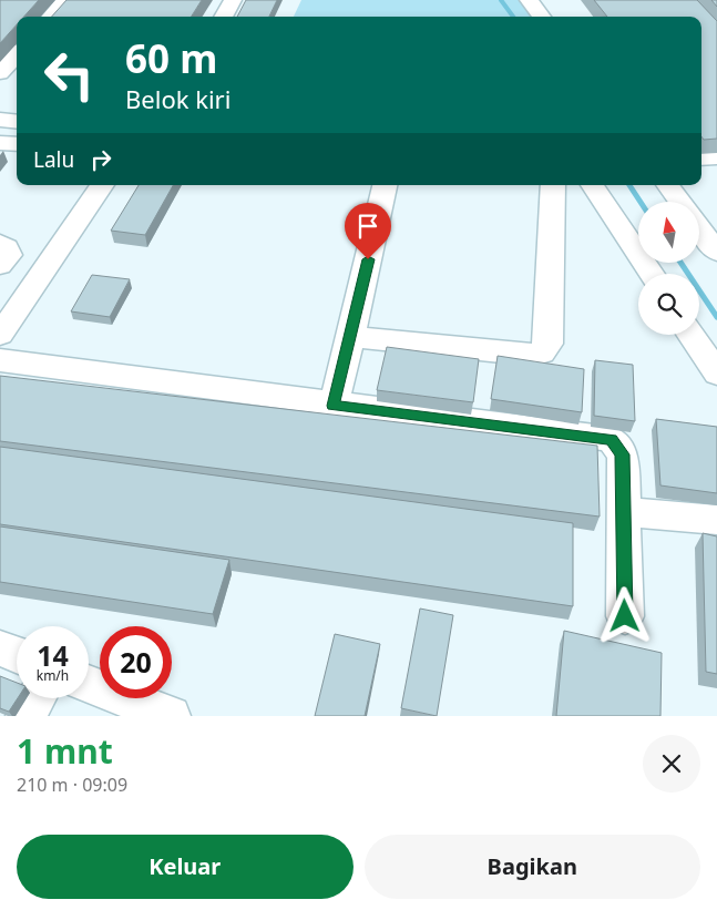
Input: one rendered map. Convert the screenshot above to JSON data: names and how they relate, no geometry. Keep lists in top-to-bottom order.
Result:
{
  "north": "top",
  "page": {
    "turn": ["60 m", "Belok kiri"],
    "then": "Lalu",
    "speed": "14 km/h",
    "limit": "20",
    "heading": ["1 mnt", "210 m · 09:09"],
    "buttons": ["Keluar", "Bagikan"]
  }
}
